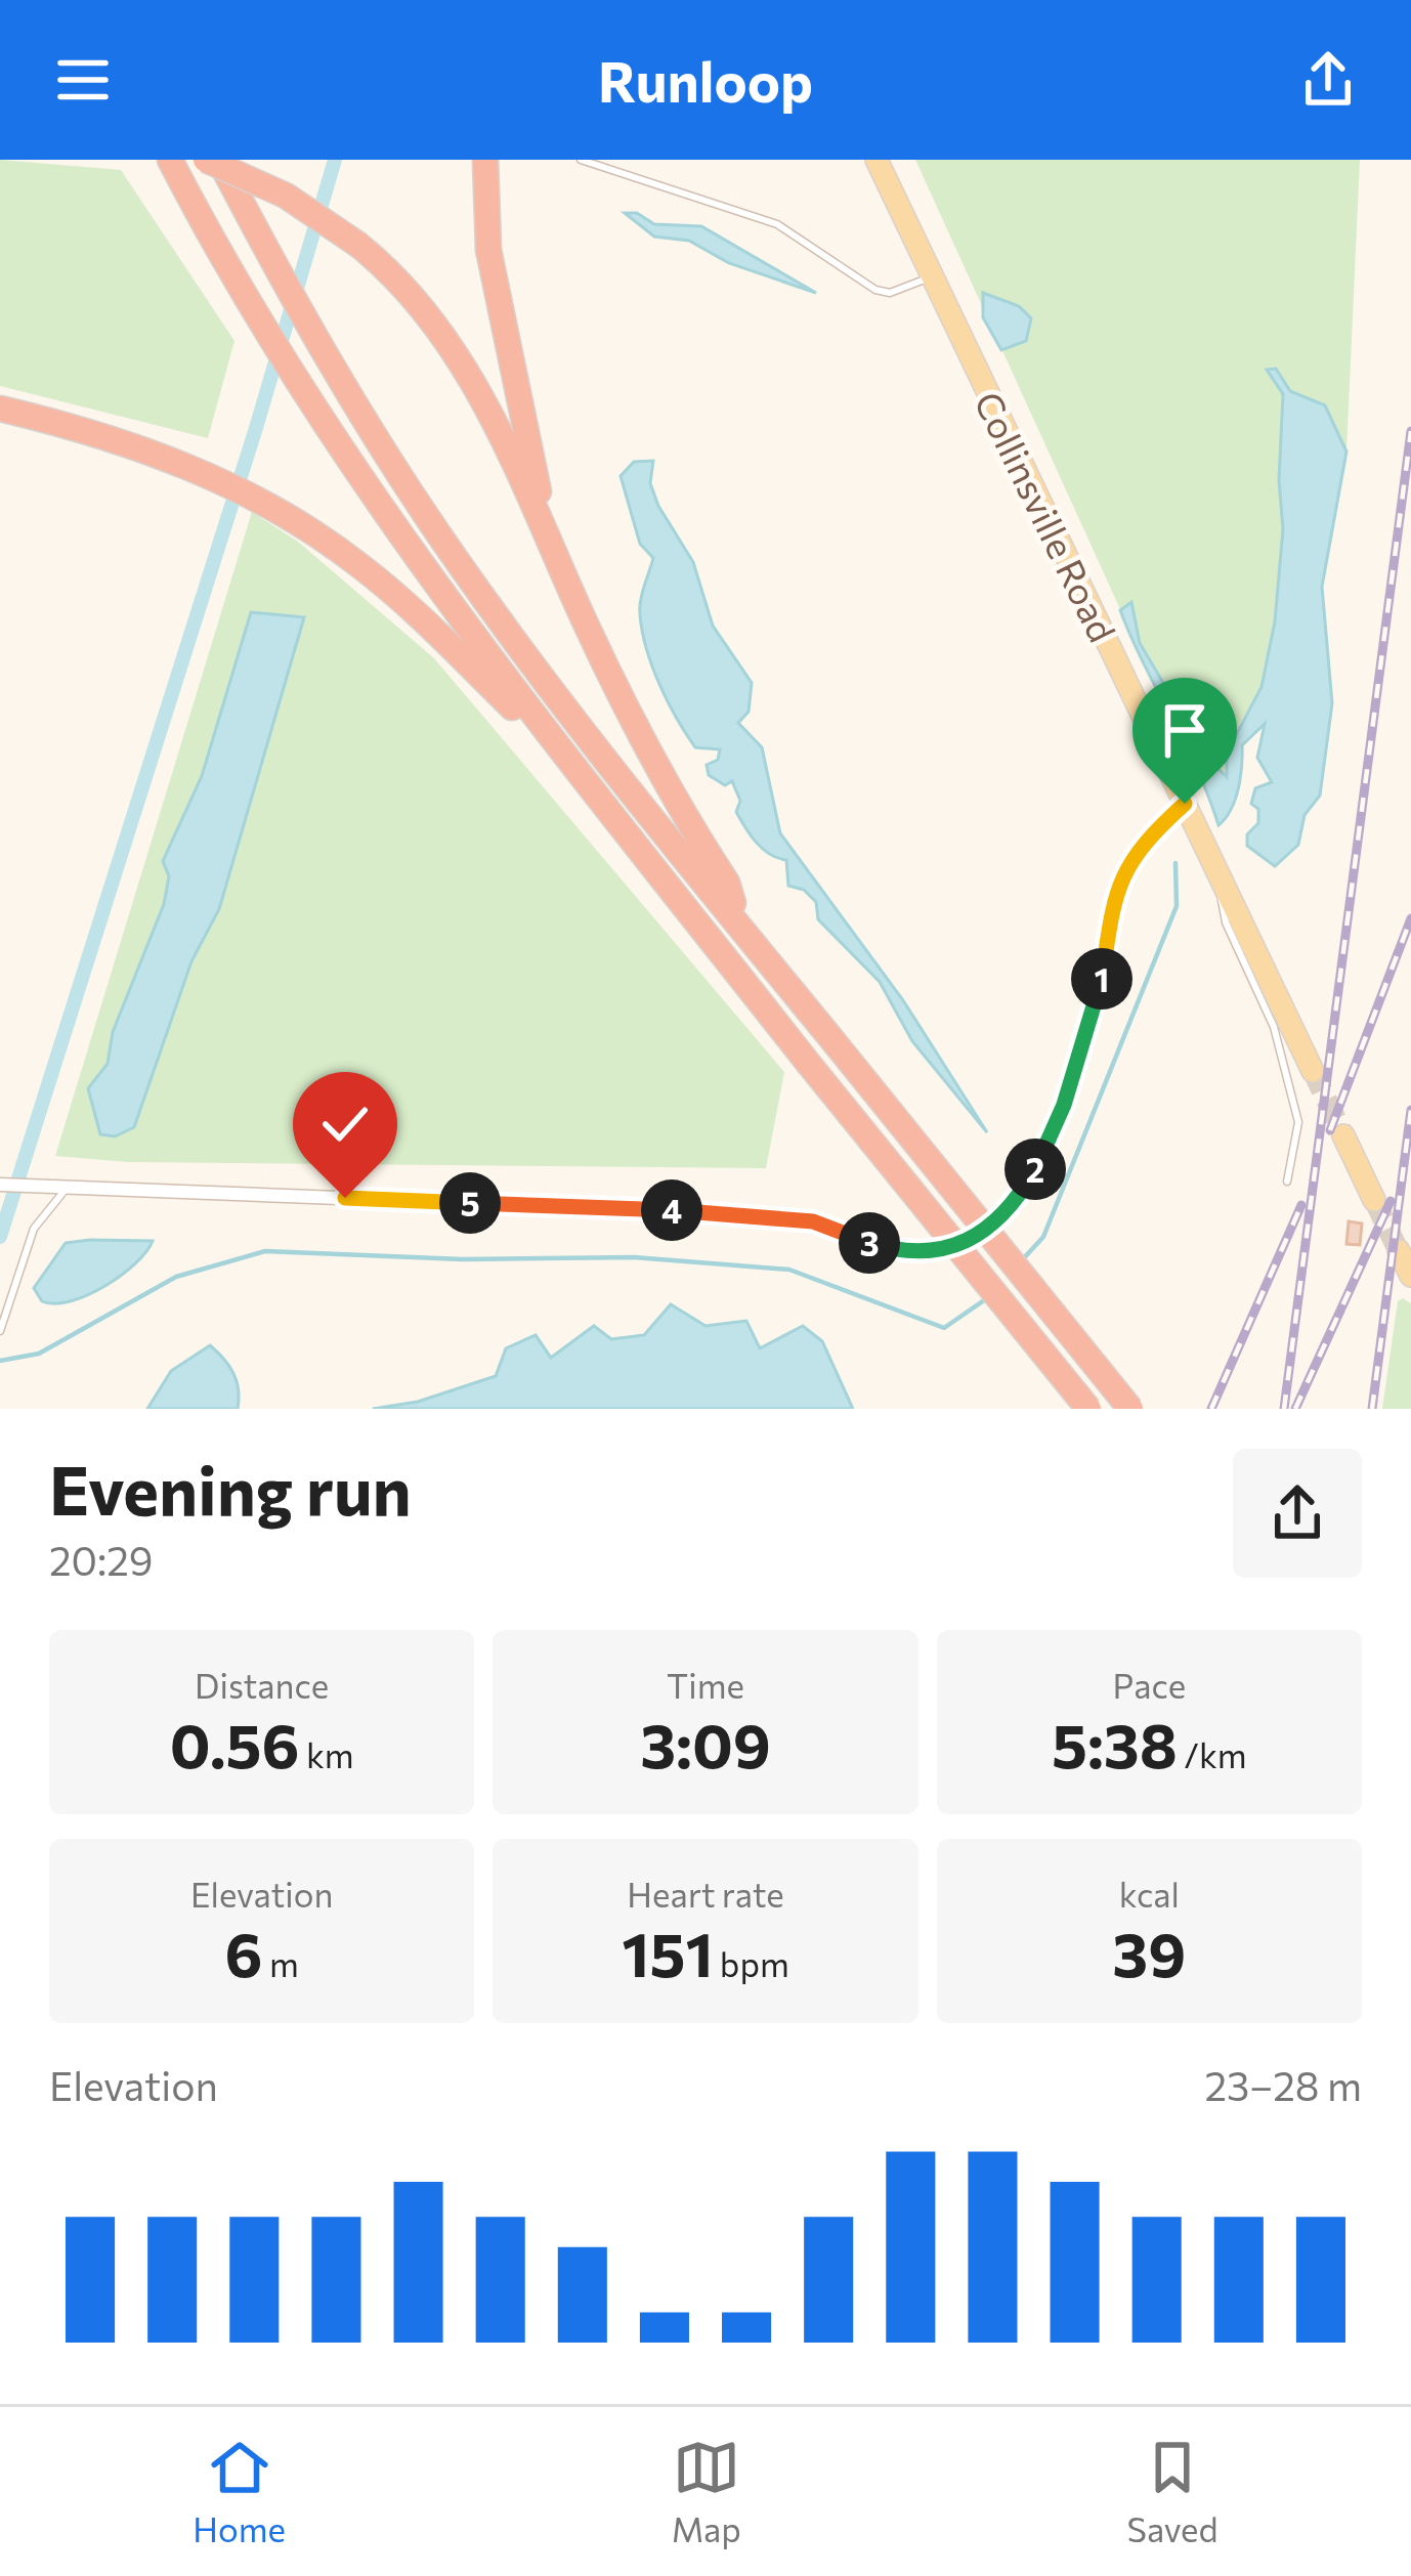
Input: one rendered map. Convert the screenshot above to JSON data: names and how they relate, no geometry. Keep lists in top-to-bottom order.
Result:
{
  "streets": {
    "main road": ["Collinsville Road"]
  },
  "page": {
    "header": "Runloop",
    "pins": [
      "1",
      "2",
      "5",
      "4",
      "3"
    ],
    "heading": ["Evening run", "20:29"],
    "stats": [
      ["Distance", "0.56 km"],
      ["Time", "3:09"],
      ["Pace", "5:38 /km"],
      ["Elevation", "6 m"],
      ["Heart rate", "151 bpm"],
      ["kcal", "39"]
    ],
    "chart": ["Elevation", "23–28 m"],
    "tabs": ["Home", "Map", "Saved"]
  }
}
